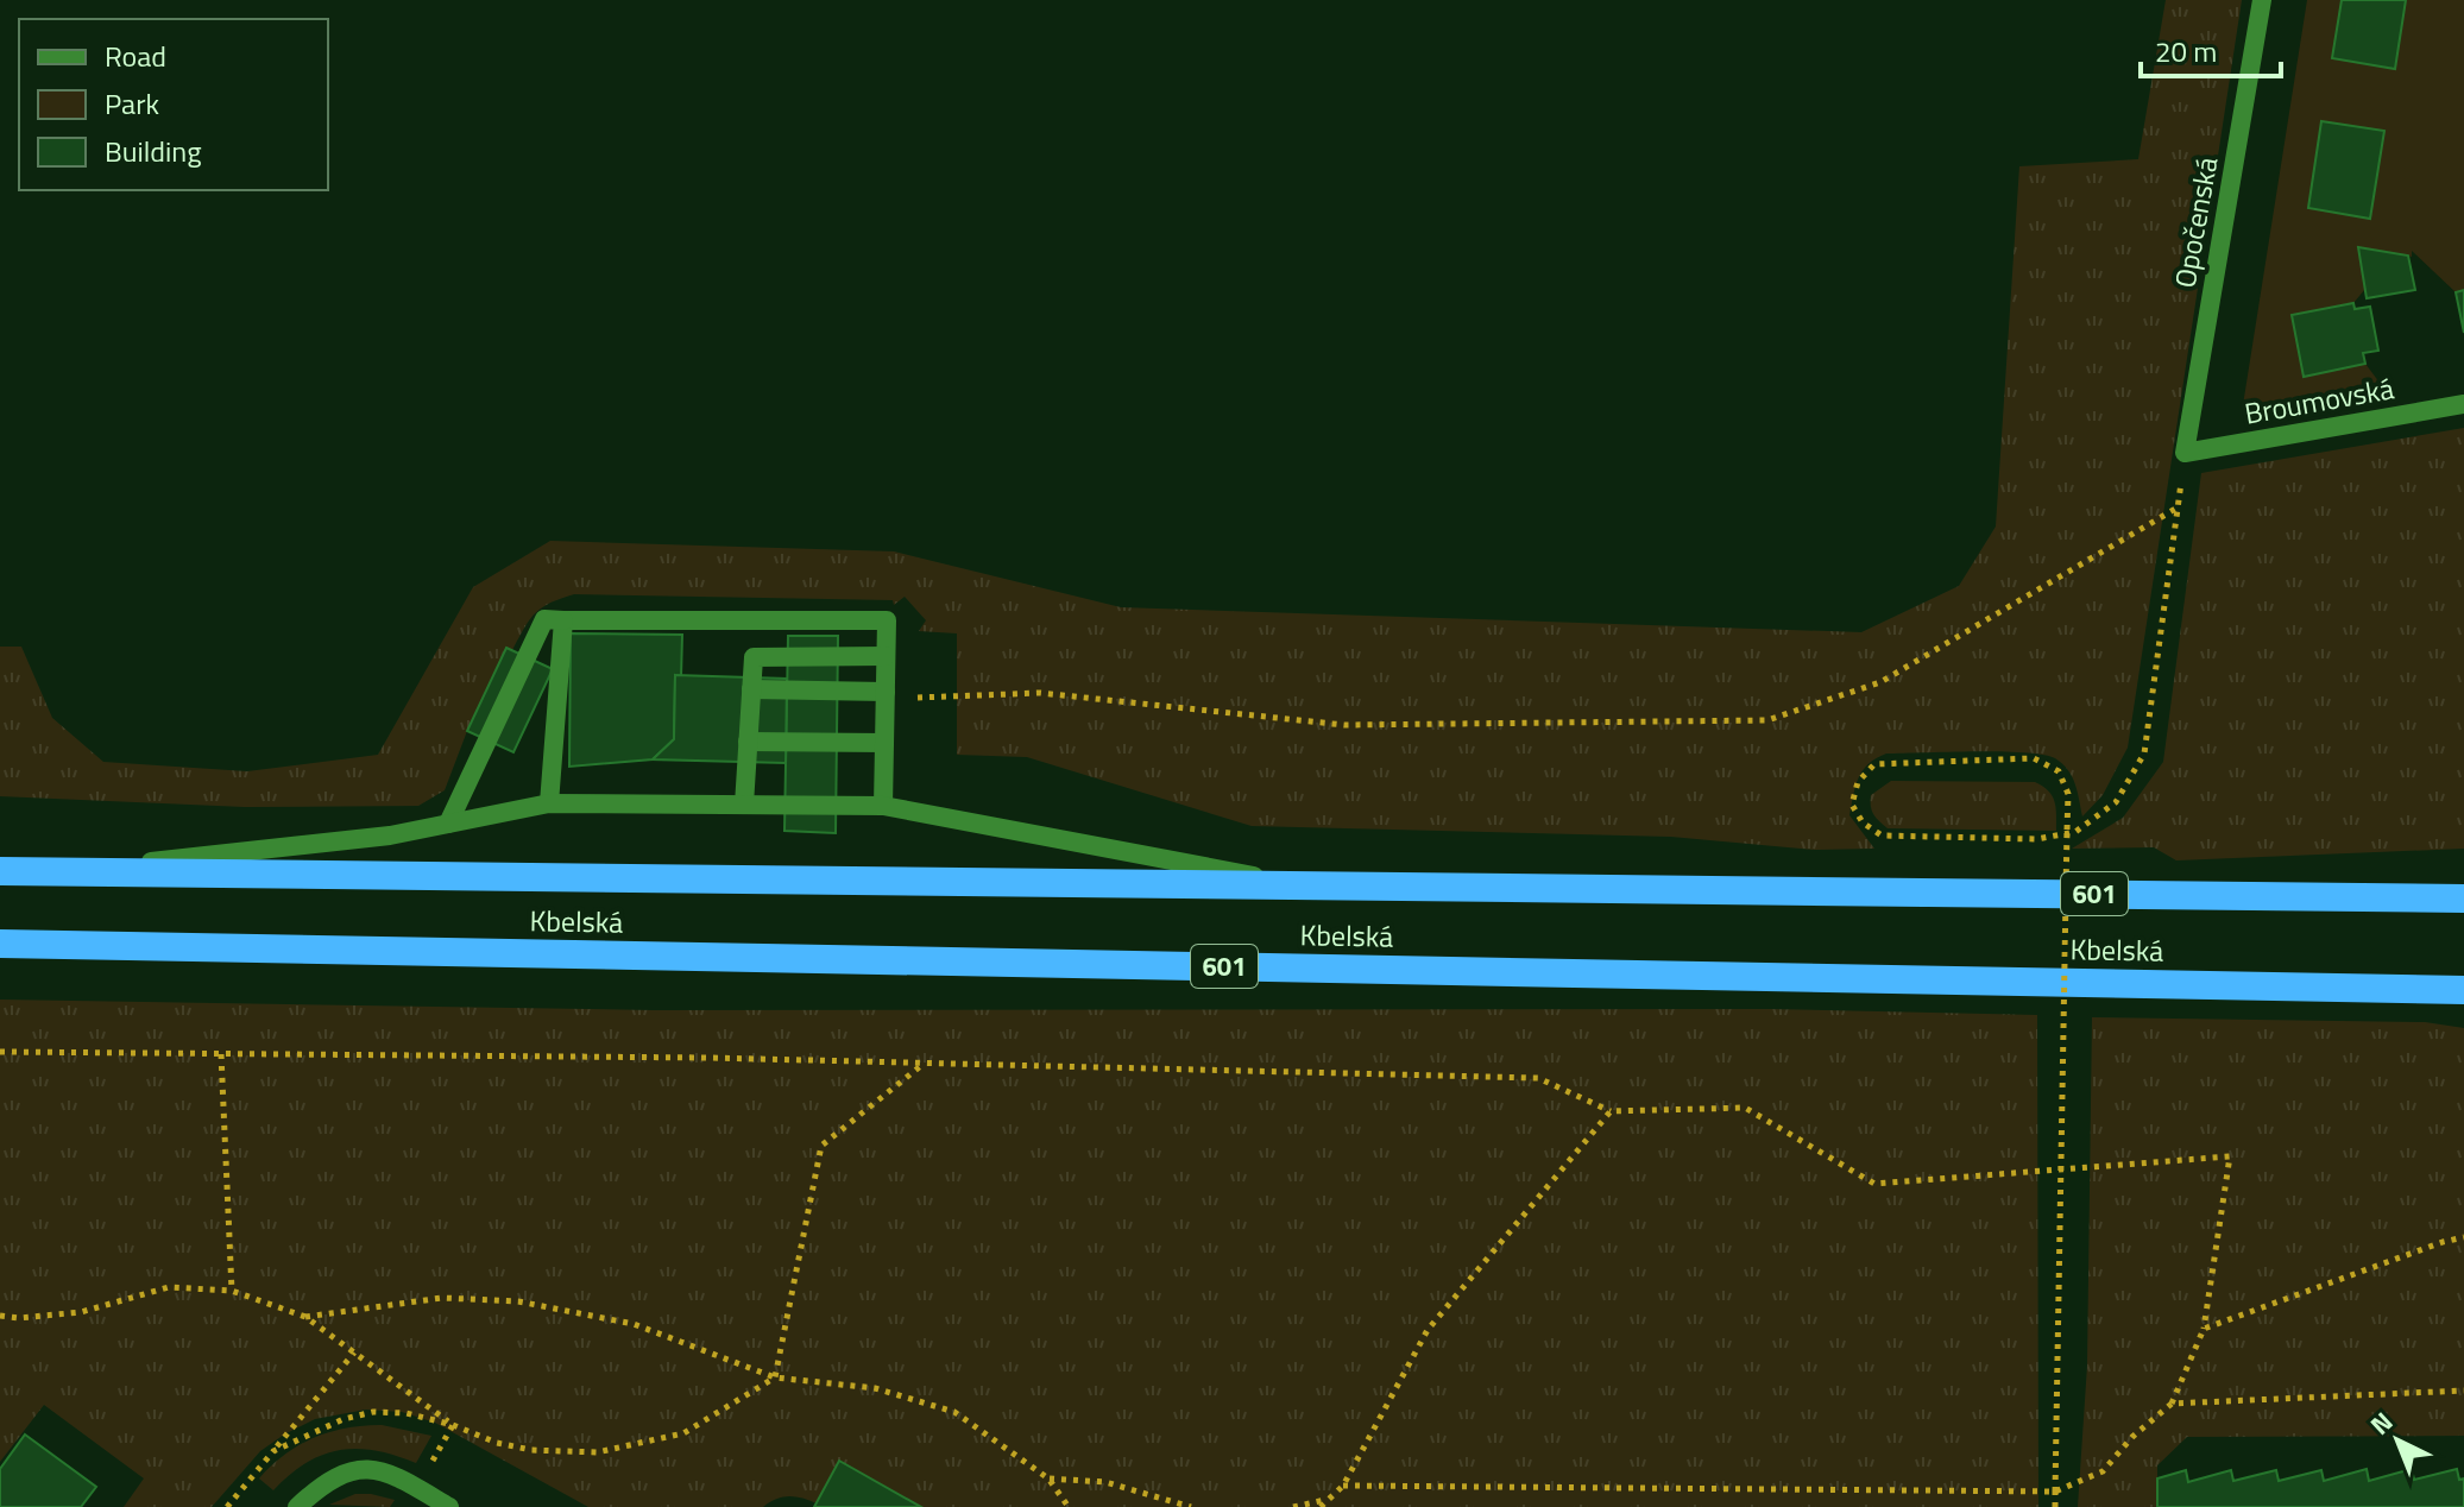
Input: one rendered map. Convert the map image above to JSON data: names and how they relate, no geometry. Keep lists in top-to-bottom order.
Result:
{
  "streets": {
    "highway": ["601", "Kbelská"],
    "street": ["Opočenská", "Broumovská"]
  },
  "crossings": [
    ["Opočenská", "Broumovská"]
  ],
  "legend": ["Road", "Park", "Building"],
  "scale_bar": "20 m",
  "north": "top left"
}
